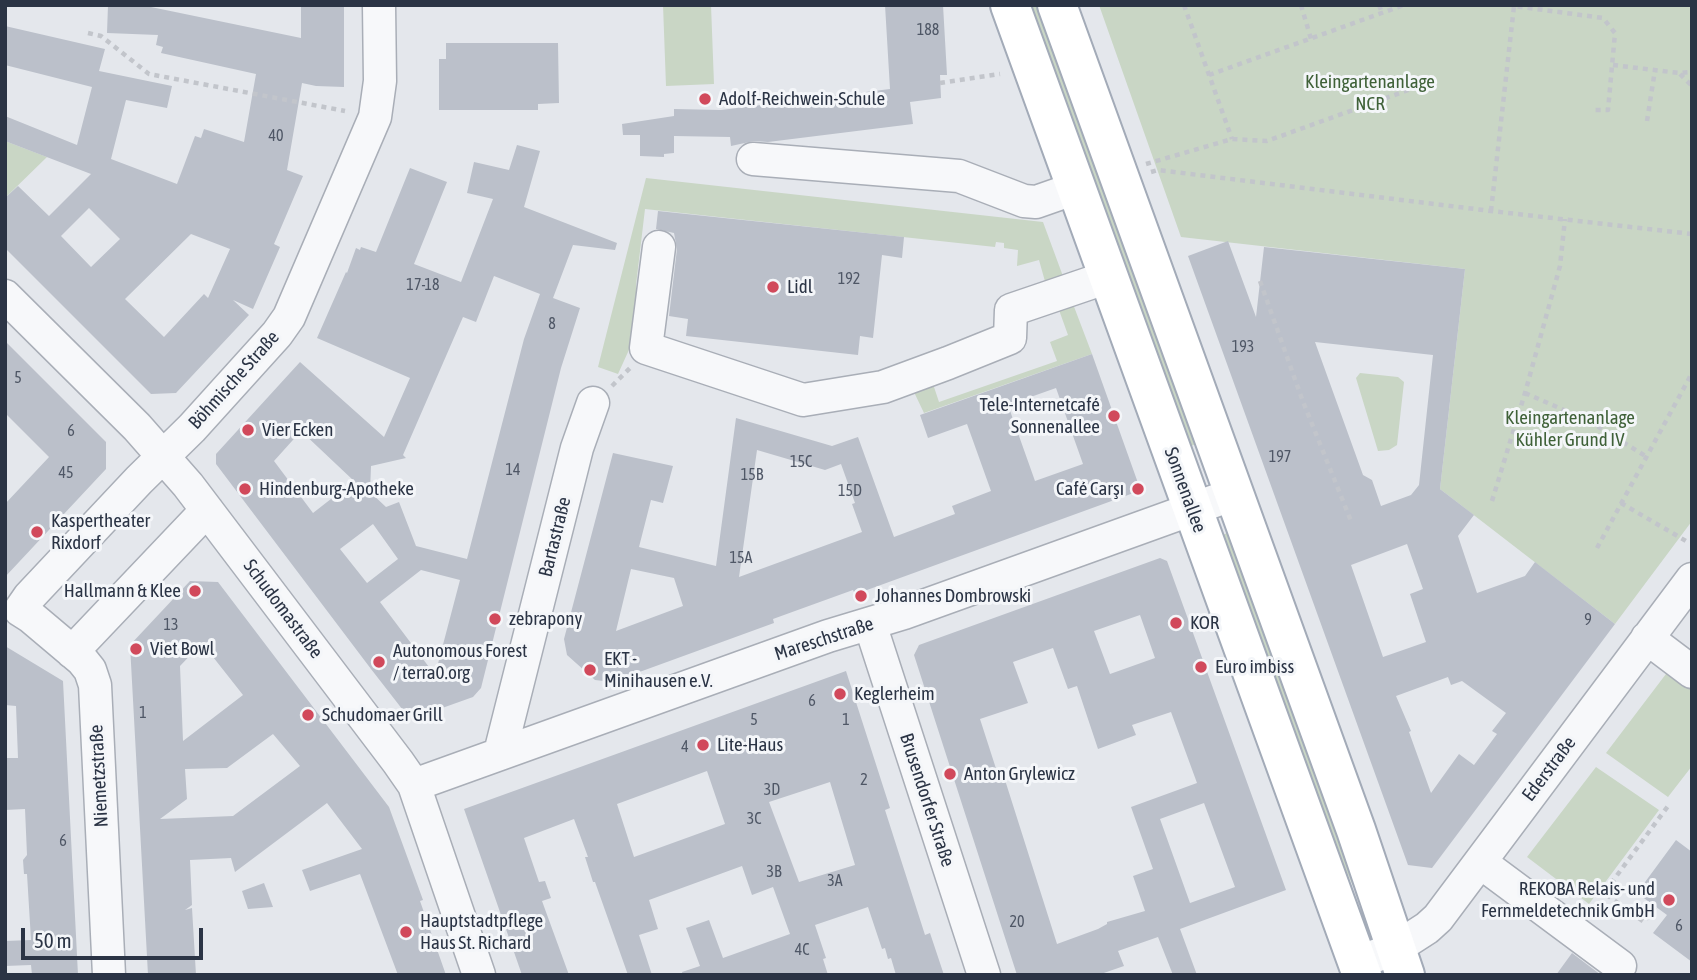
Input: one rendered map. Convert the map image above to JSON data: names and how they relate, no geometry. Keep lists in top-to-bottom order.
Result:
{
  "streets": {
    "main road": ["Sonnenallee"],
    "street": [
      "Böhmische Straße",
      "Bartastraße",
      "Schudomastraße",
      "Mareschstraße",
      "Ederstraße",
      "Niemetzstraße",
      "Brusendorfer Straße"
    ]
  },
  "crossings": [
    ["Böhmische Straße", "Schudomastraße"],
    ["Böhmische Straße", "Niemetzstraße"],
    ["Sonnenallee", "Mareschstraße"],
    ["Sonnenallee", "Ederstraße"],
    ["Bartastraße", "Mareschstraße"],
    ["Schudomastraße", "Mareschstraße"],
    ["Mareschstraße", "Brusendorfer Straße"]
  ],
  "parks": ["Kleingartenanlage NCR", "Kleingartenanlage Kühler Grund IV"],
  "places": [
    "Adolf-Reichwein-Schule",
    "Lidl",
    "Tele-Internetcafé Sonnenallee",
    "Vier Ecken",
    "Hindenburg-Apotheke",
    "Café Carşı",
    "Kaspertheater Rixdorf",
    "Hallmann & Klee",
    "Johannes Dombrowski",
    "zebrapony",
    "KOR",
    "Viet Bowl",
    "Autonomous Forest / terra0.org",
    "Euro imbiss",
    "EKT - Minihausen e.V.",
    "Keglerheim",
    "Schudomaer Grill",
    "Lite-Haus",
    "Anton Grylewicz",
    "REKOBA Relais- und Fernmeldetechnik GmbH",
    "Hauptstadtpflege Haus St. Richard"
  ],
  "house_numbers": [
    "188",
    "40",
    "192",
    "17-18",
    "8",
    "193",
    "5",
    "6",
    "197",
    "15C",
    "14",
    "45",
    "15B",
    "15D",
    "15A",
    "9",
    "13",
    "6",
    "1",
    "5",
    "1",
    "4",
    "2",
    "3D",
    "3C",
    "6",
    "3B",
    "3A",
    "20",
    "6",
    "4C"
  ],
  "scale_bar": "50 m"
}
